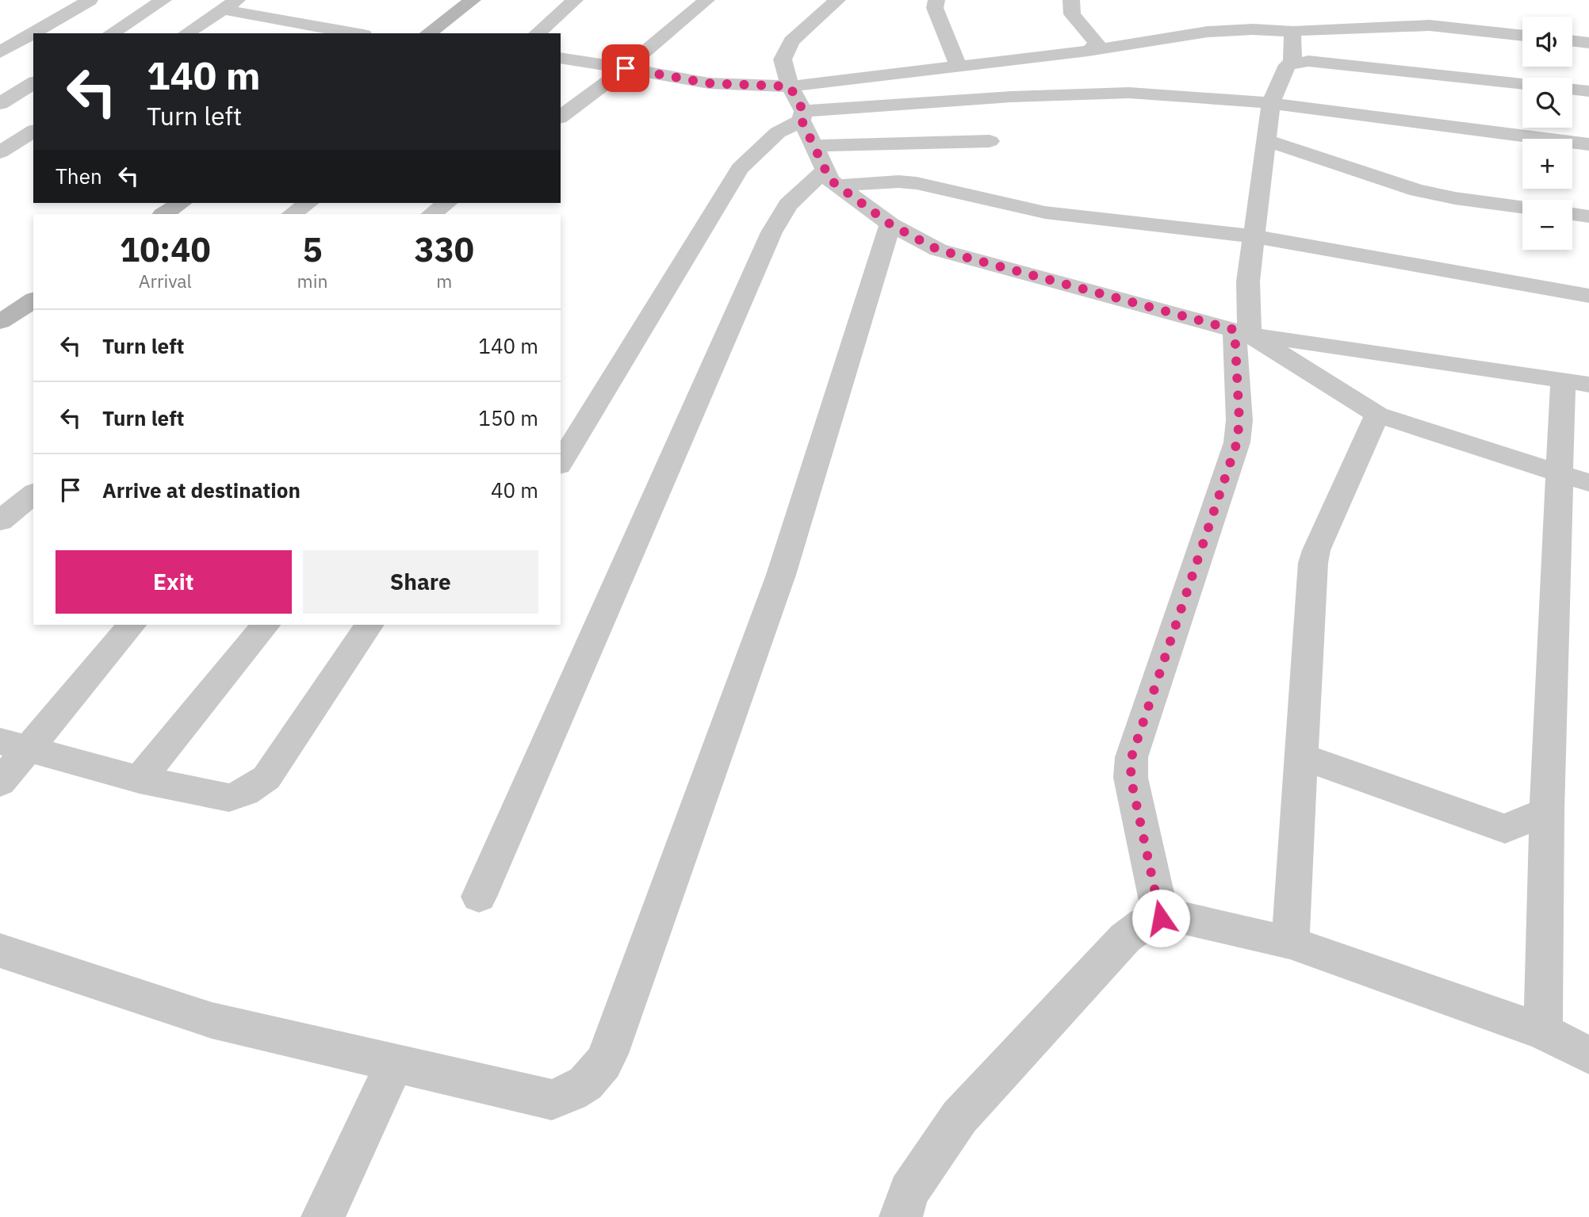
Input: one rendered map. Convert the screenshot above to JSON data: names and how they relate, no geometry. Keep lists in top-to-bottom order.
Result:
{
  "page": {
    "map_buttons": ["+", "−"],
    "turn": ["140 m", "Turn left"],
    "then": "Then",
    "eta": [
      "10:40",
      "Arrival",
      "5",
      "min",
      "330",
      "m"
    ],
    "list": [
      {
        "name": "Turn left",
        "value": "140 m"
      },
      {
        "name": "Turn left",
        "value": "150 m"
      },
      {
        "name": "Arrive at destination",
        "value": "40 m"
      }
    ],
    "buttons": ["Exit", "Share"]
  }
}
